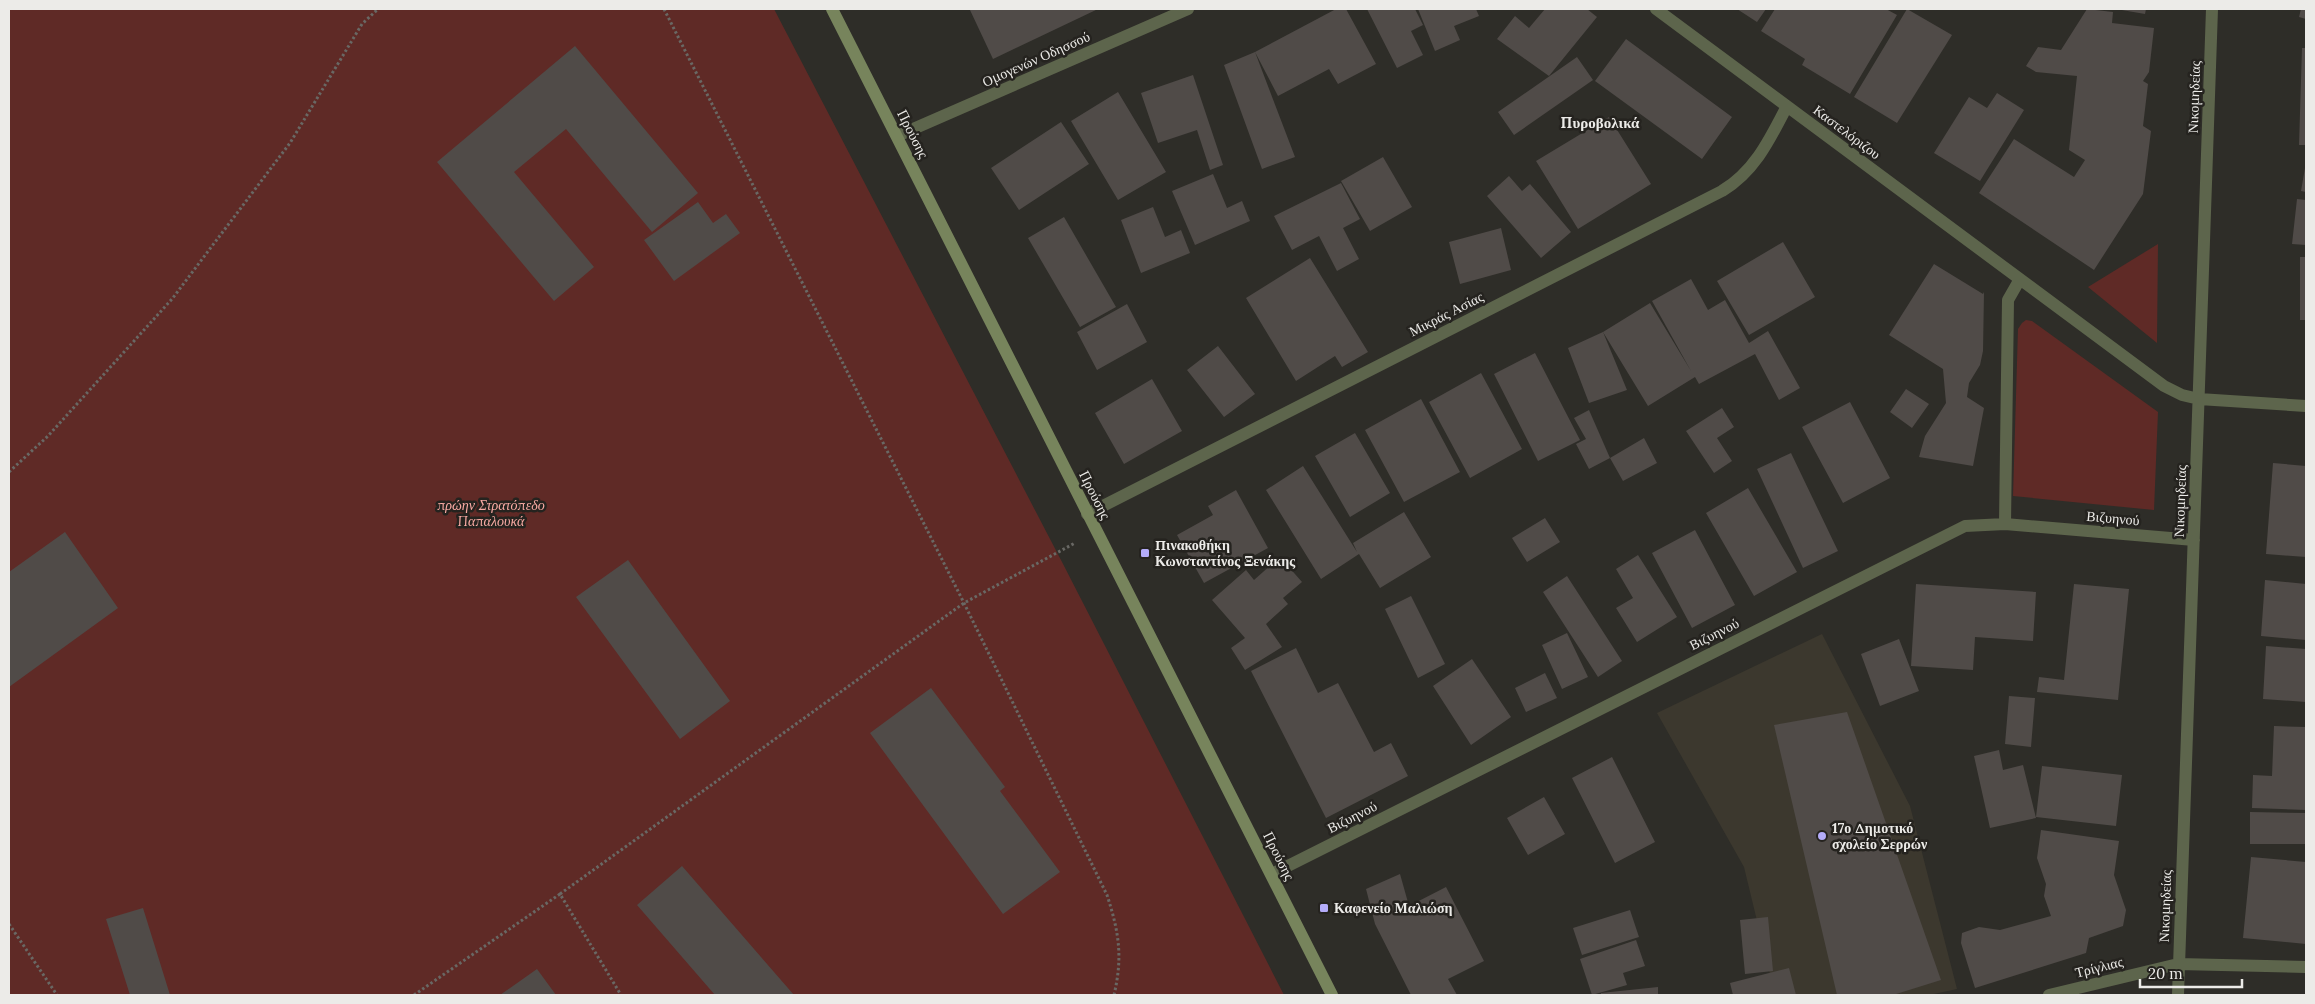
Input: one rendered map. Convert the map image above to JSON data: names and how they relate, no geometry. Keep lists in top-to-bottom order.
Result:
{
  "streets": {
    "main road": ["Προύσης"],
    "street": [
      "Ομογενών Οδησσού",
      "Νικομηδείας",
      "Καστελόριζου",
      "Μικράς Ασίας",
      "Βιζυηνού",
      "Τρίγλιας"
    ]
  },
  "crossings": [
    ["Ομογενών Οδησσού", "Προύσης"],
    ["Νικομηδείας", "Καστελόριζου"],
    ["Νικομηδείας", "Βιζυηνού"],
    ["Νικομηδείας", "Τρίγλιας"],
    ["Καστελόριζου", "Μικράς Ασίας"],
    ["Προύσης", "Μικράς Ασίας"],
    ["Προύσης", "Βιζυηνού"]
  ],
  "districts": ["Πυροβολικά"],
  "parks": ["πρώην Στρατόπεδο Παπαλουκά"],
  "places": {
    "transit": ["Πινακοθήκη Κωνσταντίνος Ξενάκης", "Καφενείο Μαλιώση"],
    "other": ["17ο Δημοτικό σχολείο Σερρών"]
  },
  "scale_bar": "20 m"
}
